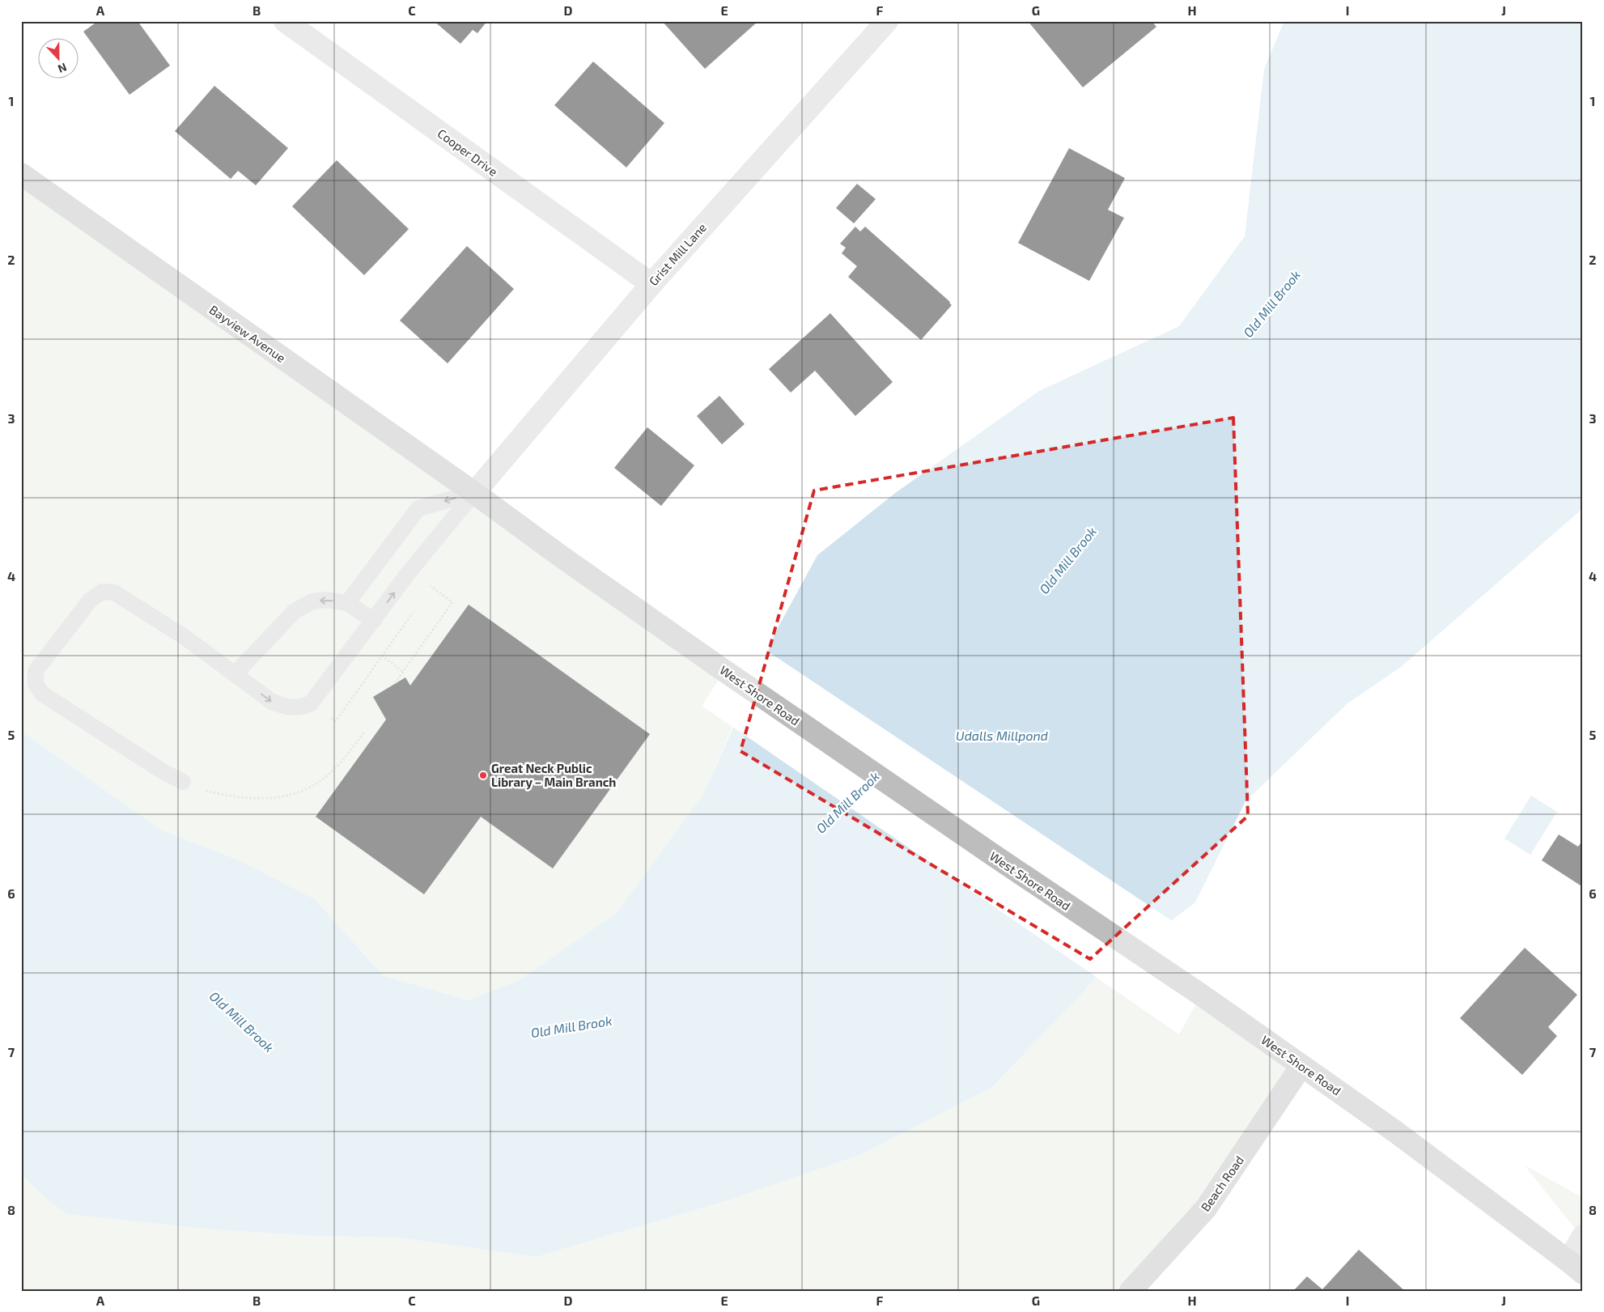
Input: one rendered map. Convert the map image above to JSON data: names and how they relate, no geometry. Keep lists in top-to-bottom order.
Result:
{
  "streets": {
    "main road": ["Bayview Avenue", "West Shore Road", "Beach Road"],
    "street": ["Cooper Drive", "Grist Mill Lane"]
  },
  "crossings": [
    ["Cooper Drive", "Grist Mill Lane"],
    ["Grist Mill Lane", "Bayview Avenue"],
    ["Grist Mill Lane", "West Shore Road"],
    ["Bayview Avenue", "West Shore Road"],
    ["West Shore Road", "Beach Road"]
  ],
  "water": ["Old Mill Brook", "Udalls Millpond"],
  "places": ["Great Neck Public Library – Main Branch"],
  "north": "bottom",
  "grid": {
    "columns": [
      "A",
      "B",
      "C",
      "D",
      "E",
      "F",
      "G",
      "H",
      "I",
      "J"
    ],
    "rows": [
      "1",
      "2",
      "3",
      "4",
      "5",
      "6",
      "7",
      "8"
    ]
  }
}
